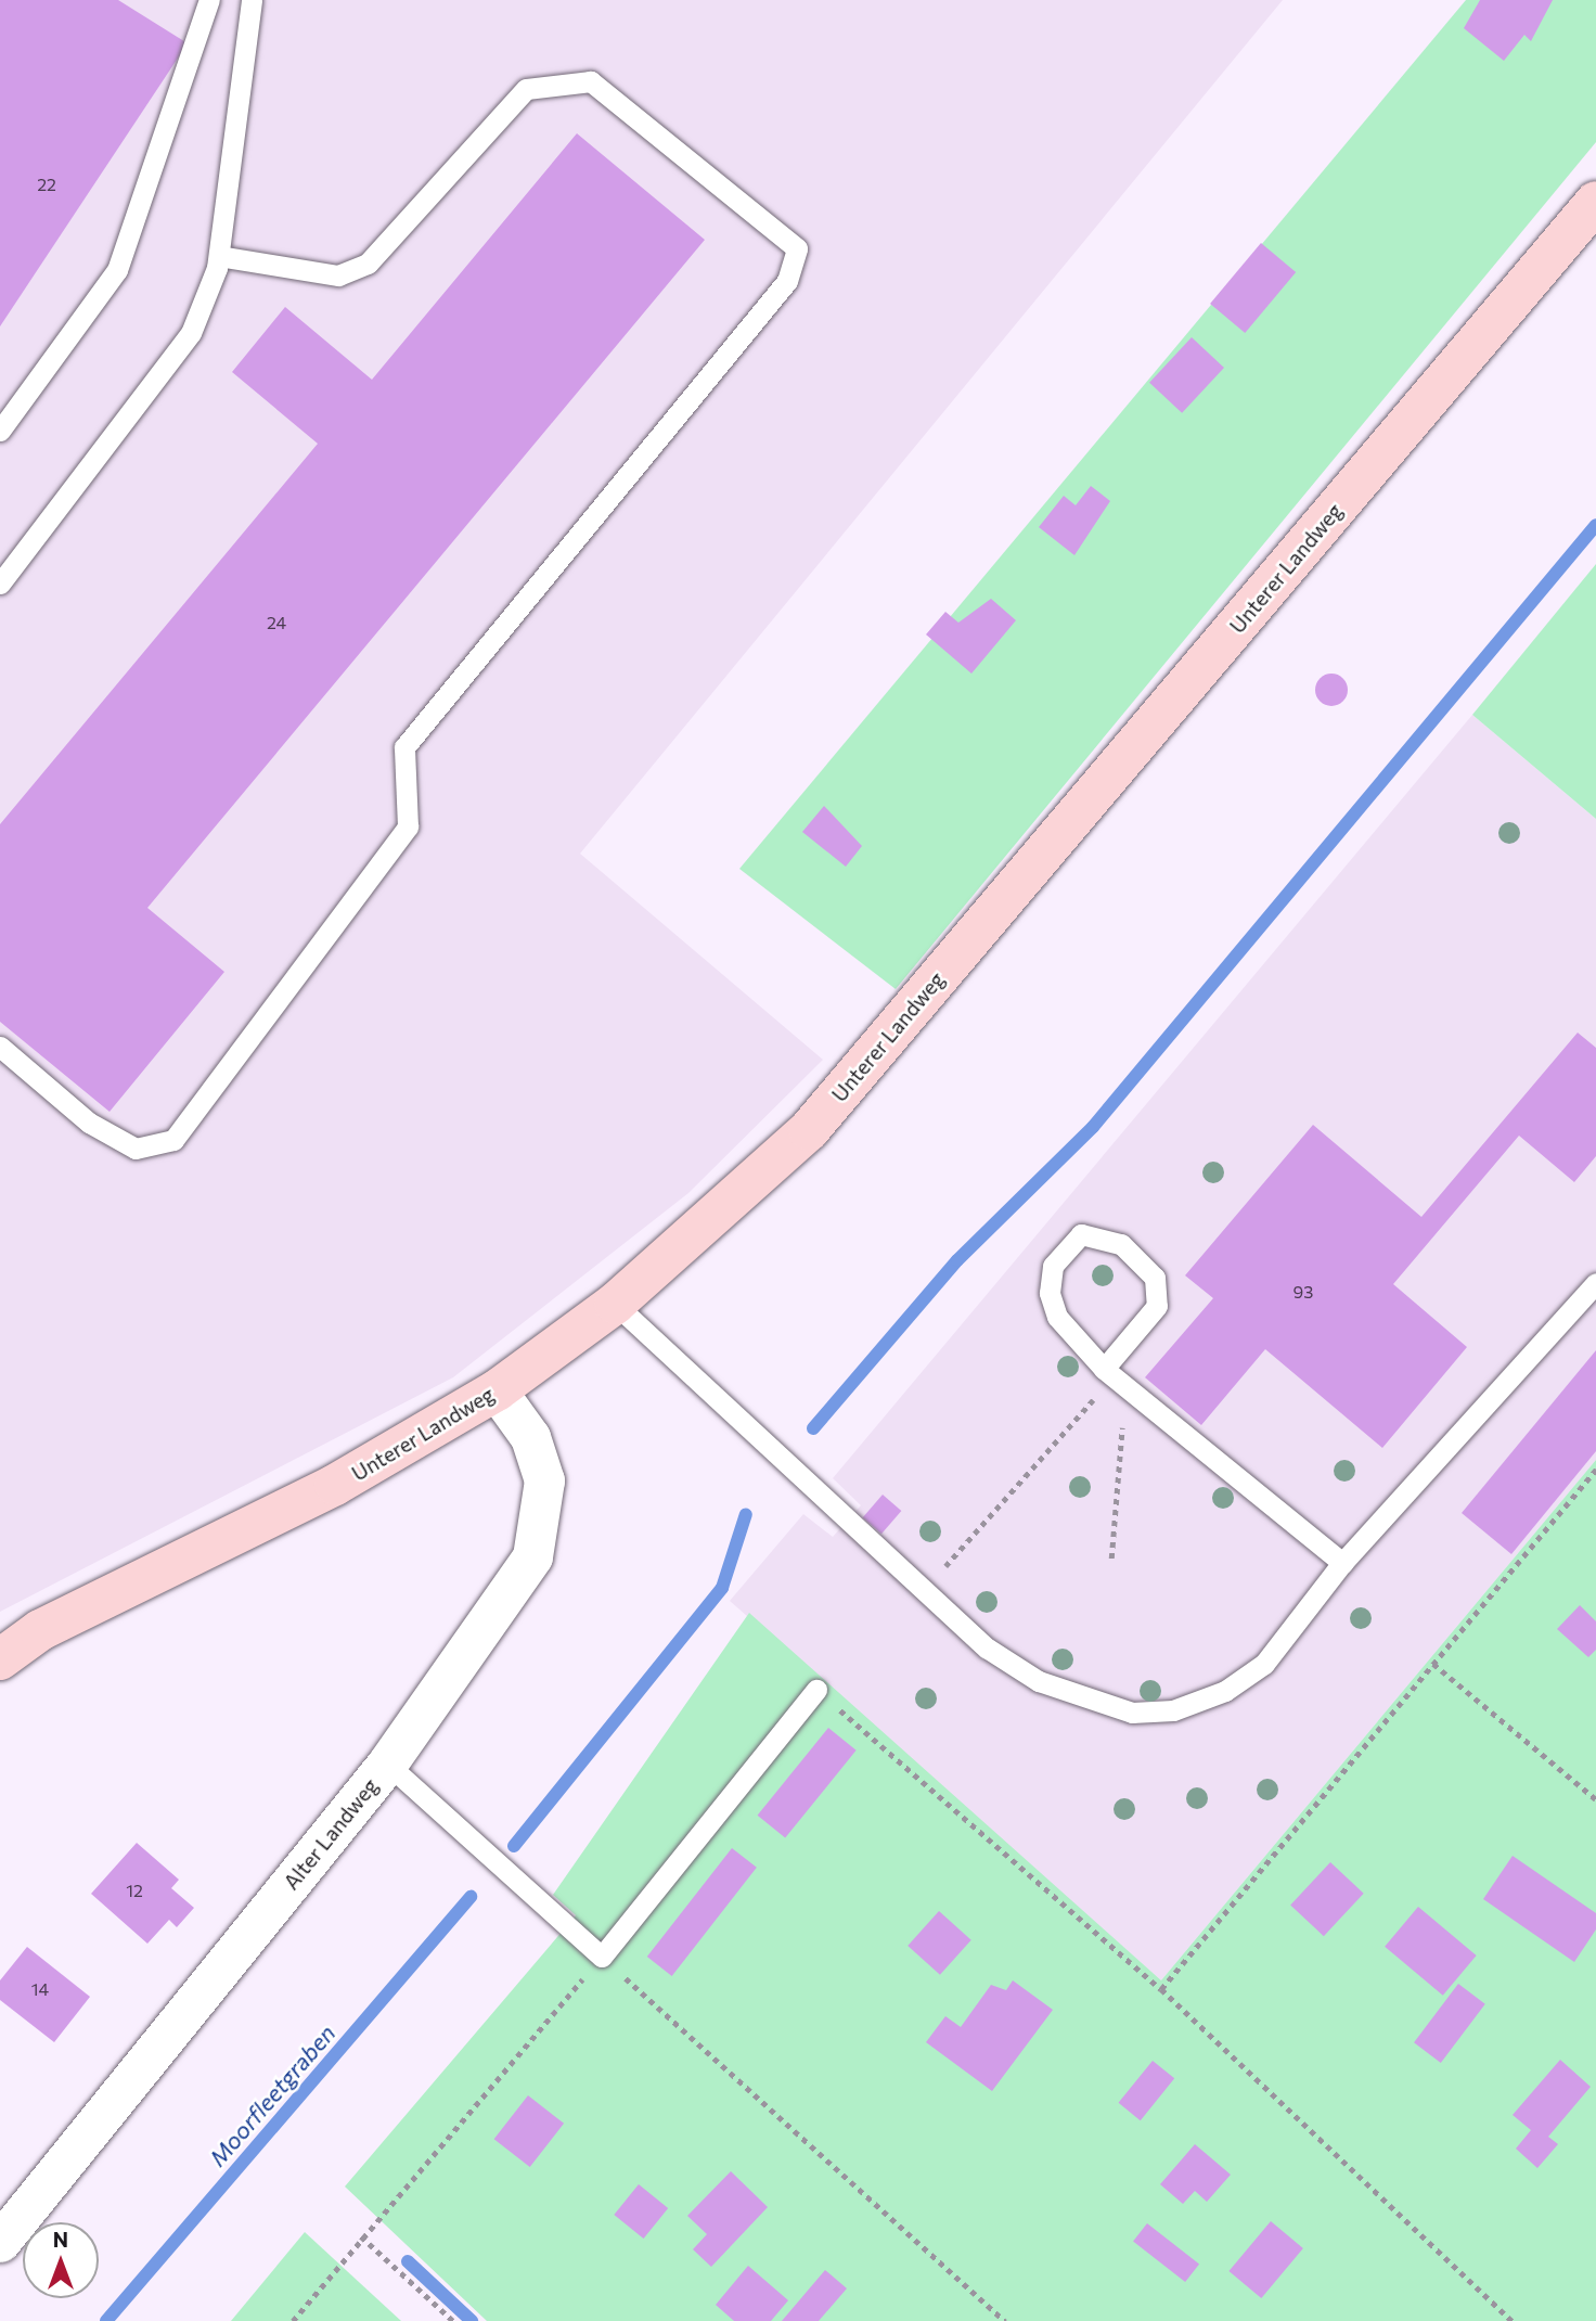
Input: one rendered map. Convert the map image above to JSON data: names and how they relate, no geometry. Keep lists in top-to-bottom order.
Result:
{
  "streets": {
    "main road": ["Unterer Landweg"],
    "street": ["Alter Landweg"]
  },
  "crossings": [
    ["Unterer Landweg", "Alter Landweg"]
  ],
  "water": ["Moorfleetgraben"],
  "house_numbers": [
    "22",
    "24",
    "93",
    "12",
    "14"
  ],
  "north": "top"
}
